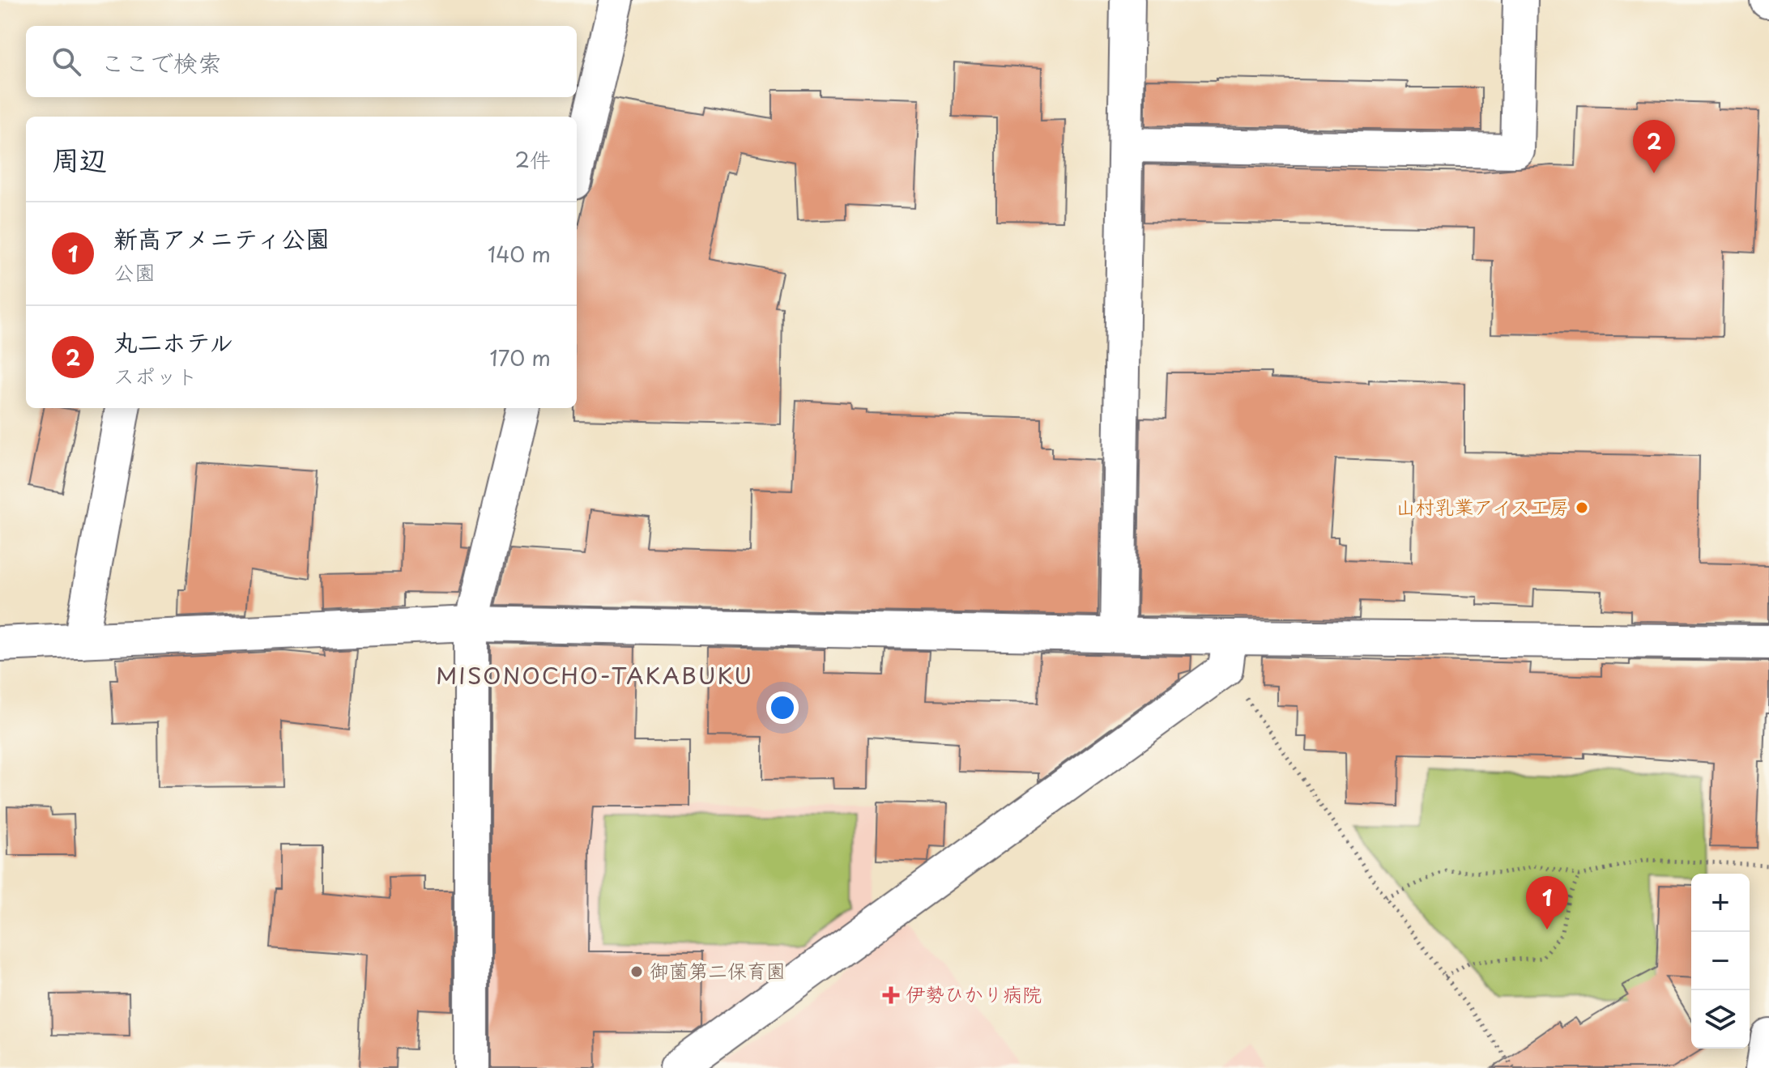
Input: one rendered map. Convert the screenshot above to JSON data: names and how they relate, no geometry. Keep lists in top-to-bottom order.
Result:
{
  "districts": ["MISONOCHO-TAKABUKU"],
  "places": {
    "other": ["山村乳業アイス工房", "御薗第二保育園"],
    "health": ["伊勢ひかり病院"]
  },
  "page": {
    "search": "ここで検索",
    "heading": ["周辺", "2件"],
    "pins": ["2", "1"],
    "list": [
      {
        "mark": "1",
        "name": "新高アメニティ公園",
        "note": "公園",
        "value": "140 m"
      },
      {
        "mark": "2",
        "name": "丸二ホテル",
        "note": "スポット",
        "value": "170 m"
      }
    ],
    "map_buttons": ["+", "−"]
  }
}
